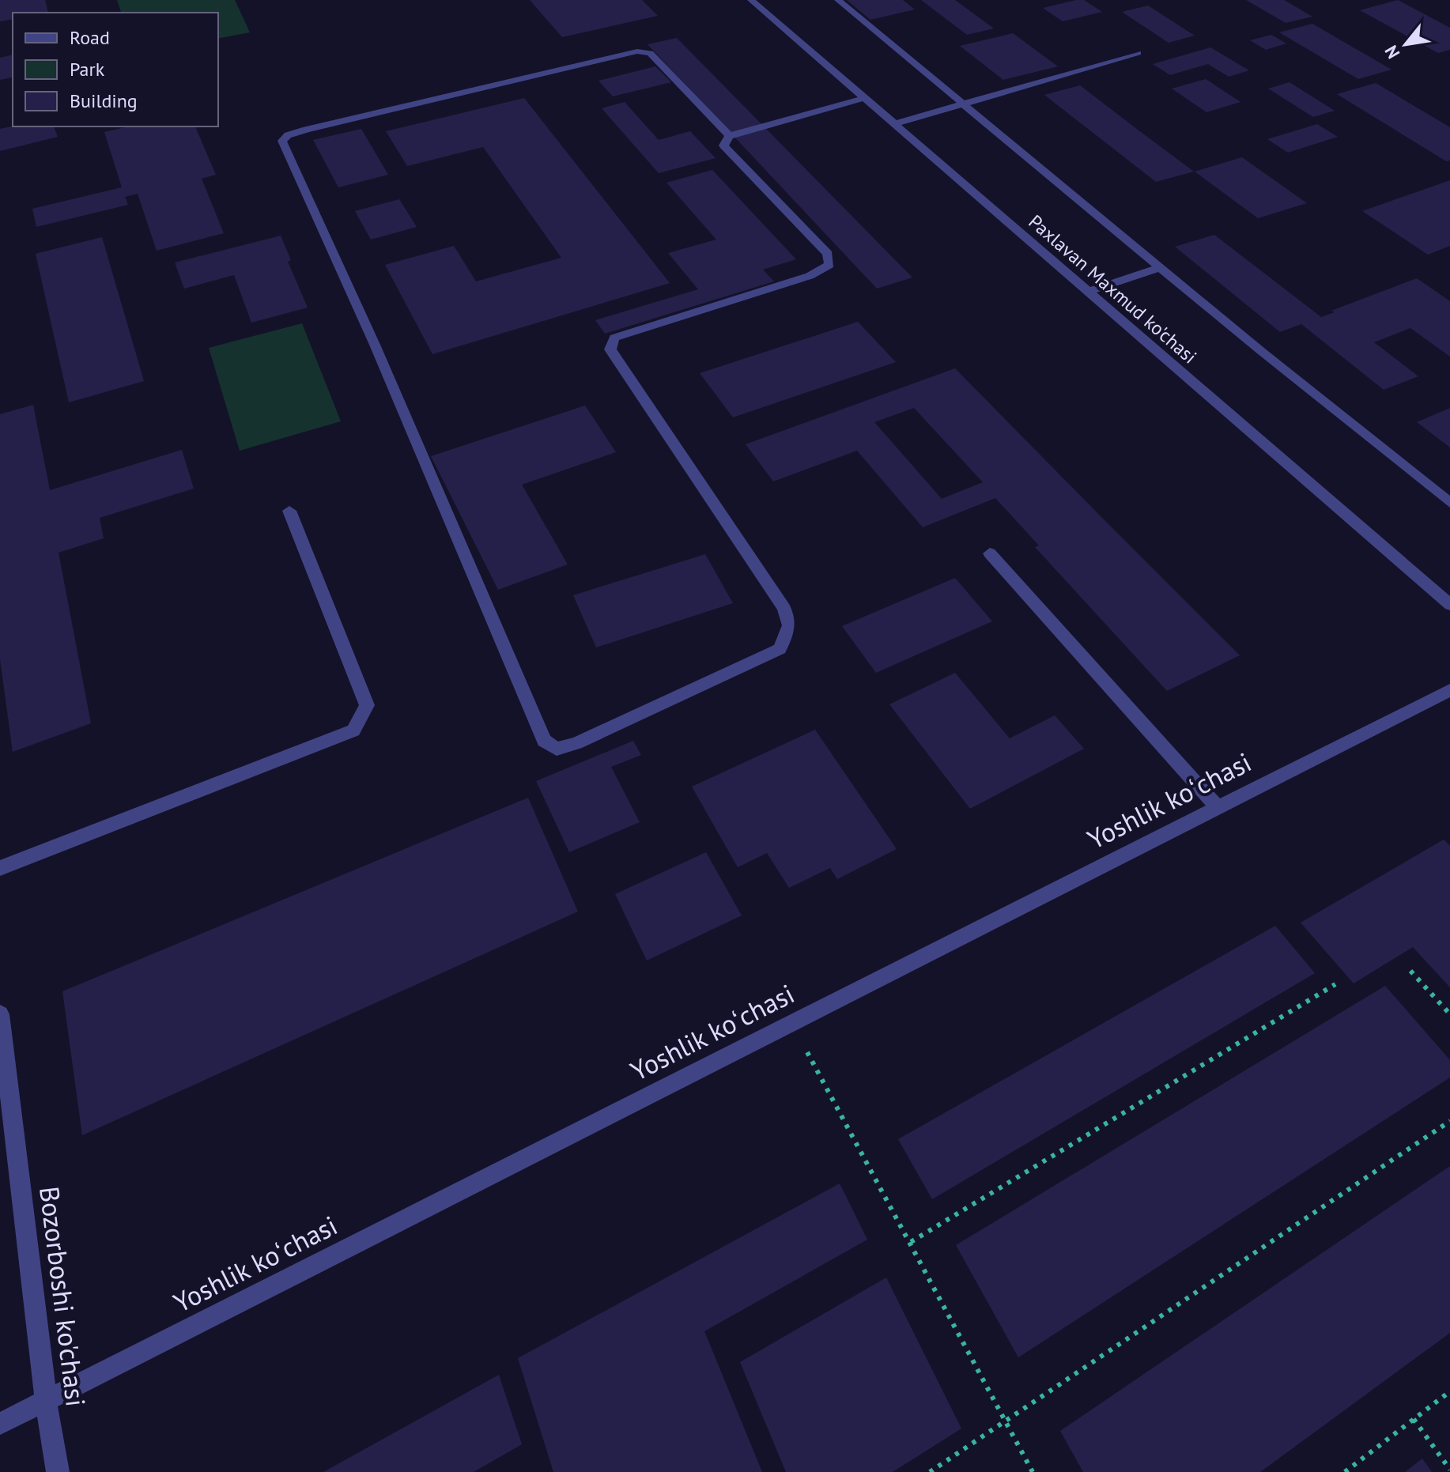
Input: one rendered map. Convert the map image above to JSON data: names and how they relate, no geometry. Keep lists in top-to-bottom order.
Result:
{
  "streets": {
    "street": ["Paxlavan Maxmud ko'chasi", "Yoshlik koʻchasi", "Bozorboshi ko'chasi"]
  },
  "crossings": [
    ["Yoshlik koʻchasi", "Bozorboshi ko'chasi"]
  ],
  "legend": ["Road", "Park", "Building"],
  "north": "bottom left"
}
